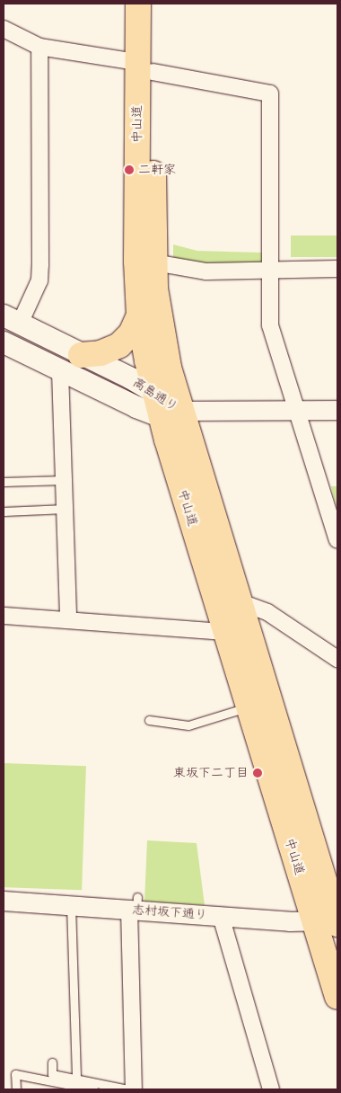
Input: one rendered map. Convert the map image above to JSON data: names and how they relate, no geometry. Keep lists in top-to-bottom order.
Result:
{
  "streets": {
    "highway": ["中山道"],
    "main road": ["高島通り"],
    "street": ["志村坂下通り"]
  },
  "crossings": [
    ["中山道", "高島通り"],
    ["中山道", "志村坂下通り"]
  ],
  "places": ["二軒家", "東坂下二丁目"]
}
